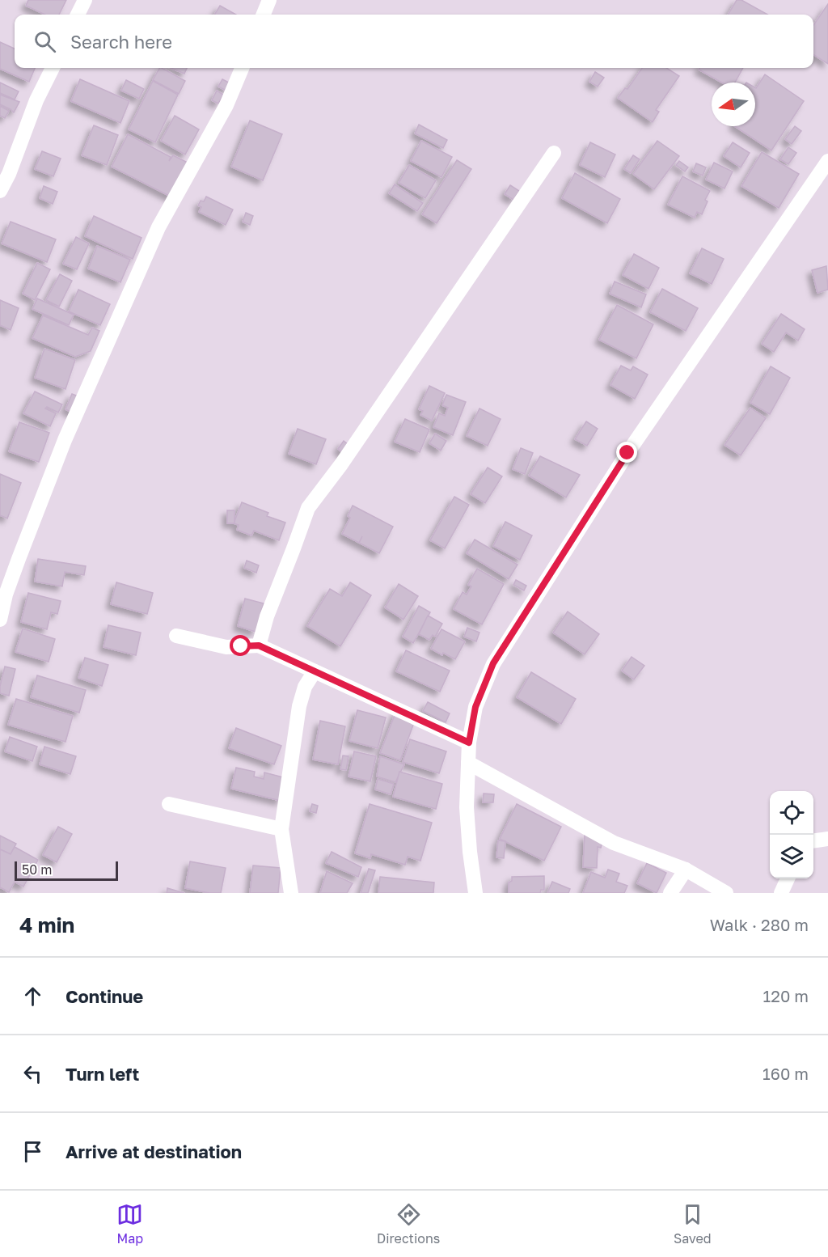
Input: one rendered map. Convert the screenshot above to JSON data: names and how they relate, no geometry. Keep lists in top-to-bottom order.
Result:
{
  "scale_bar": "50 m",
  "north": "left",
  "page": {
    "search": "Search here",
    "scale": "50 m",
    "heading": ["4 min", "Walk · 280 m"],
    "list": [
      ["Continue", "120 m"],
      ["Turn left", "160 m"],
      "Arrive at destination"
    ],
    "nav": ["Map", "Directions", "Saved"]
  }
}
